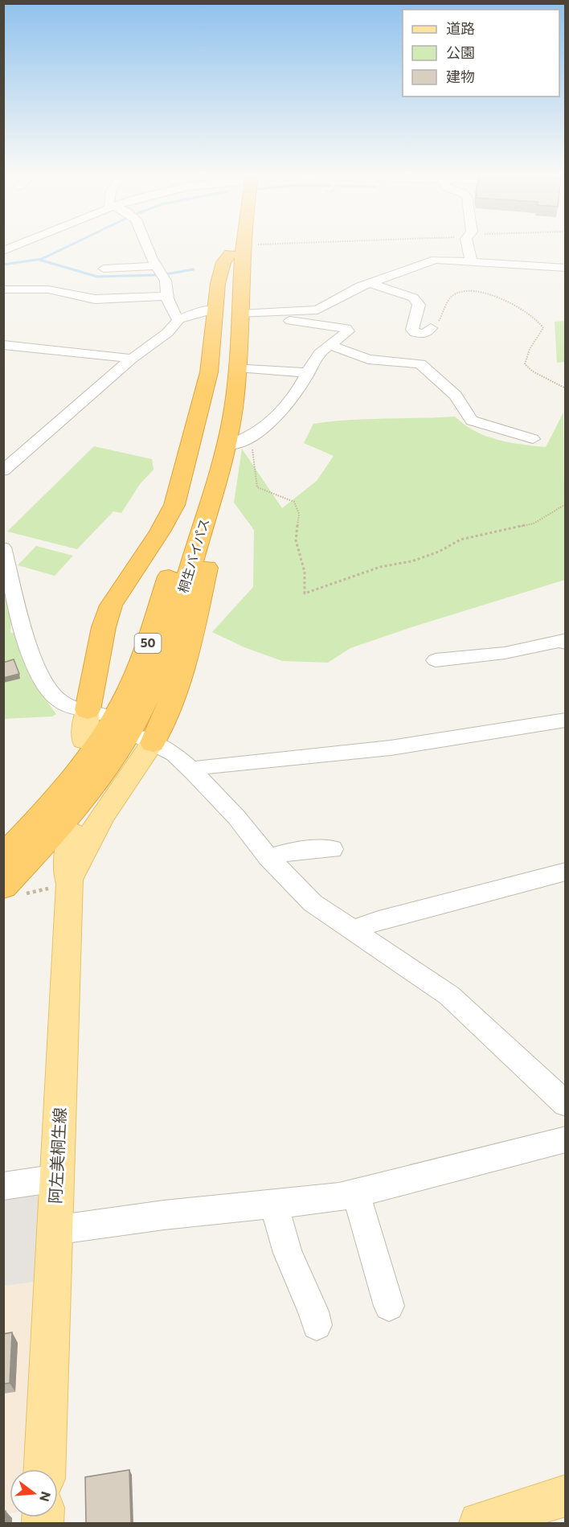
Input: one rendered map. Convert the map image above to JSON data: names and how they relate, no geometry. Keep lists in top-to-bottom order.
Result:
{
  "streets": {
    "highway": ["桐生バイパス", "50"],
    "main road": ["阿左美桐生線"]
  },
  "crossings": [
    ["桐生バイパス", "50"]
  ],
  "legend": ["道路", "公園", "建物"],
  "north": "right"
}
